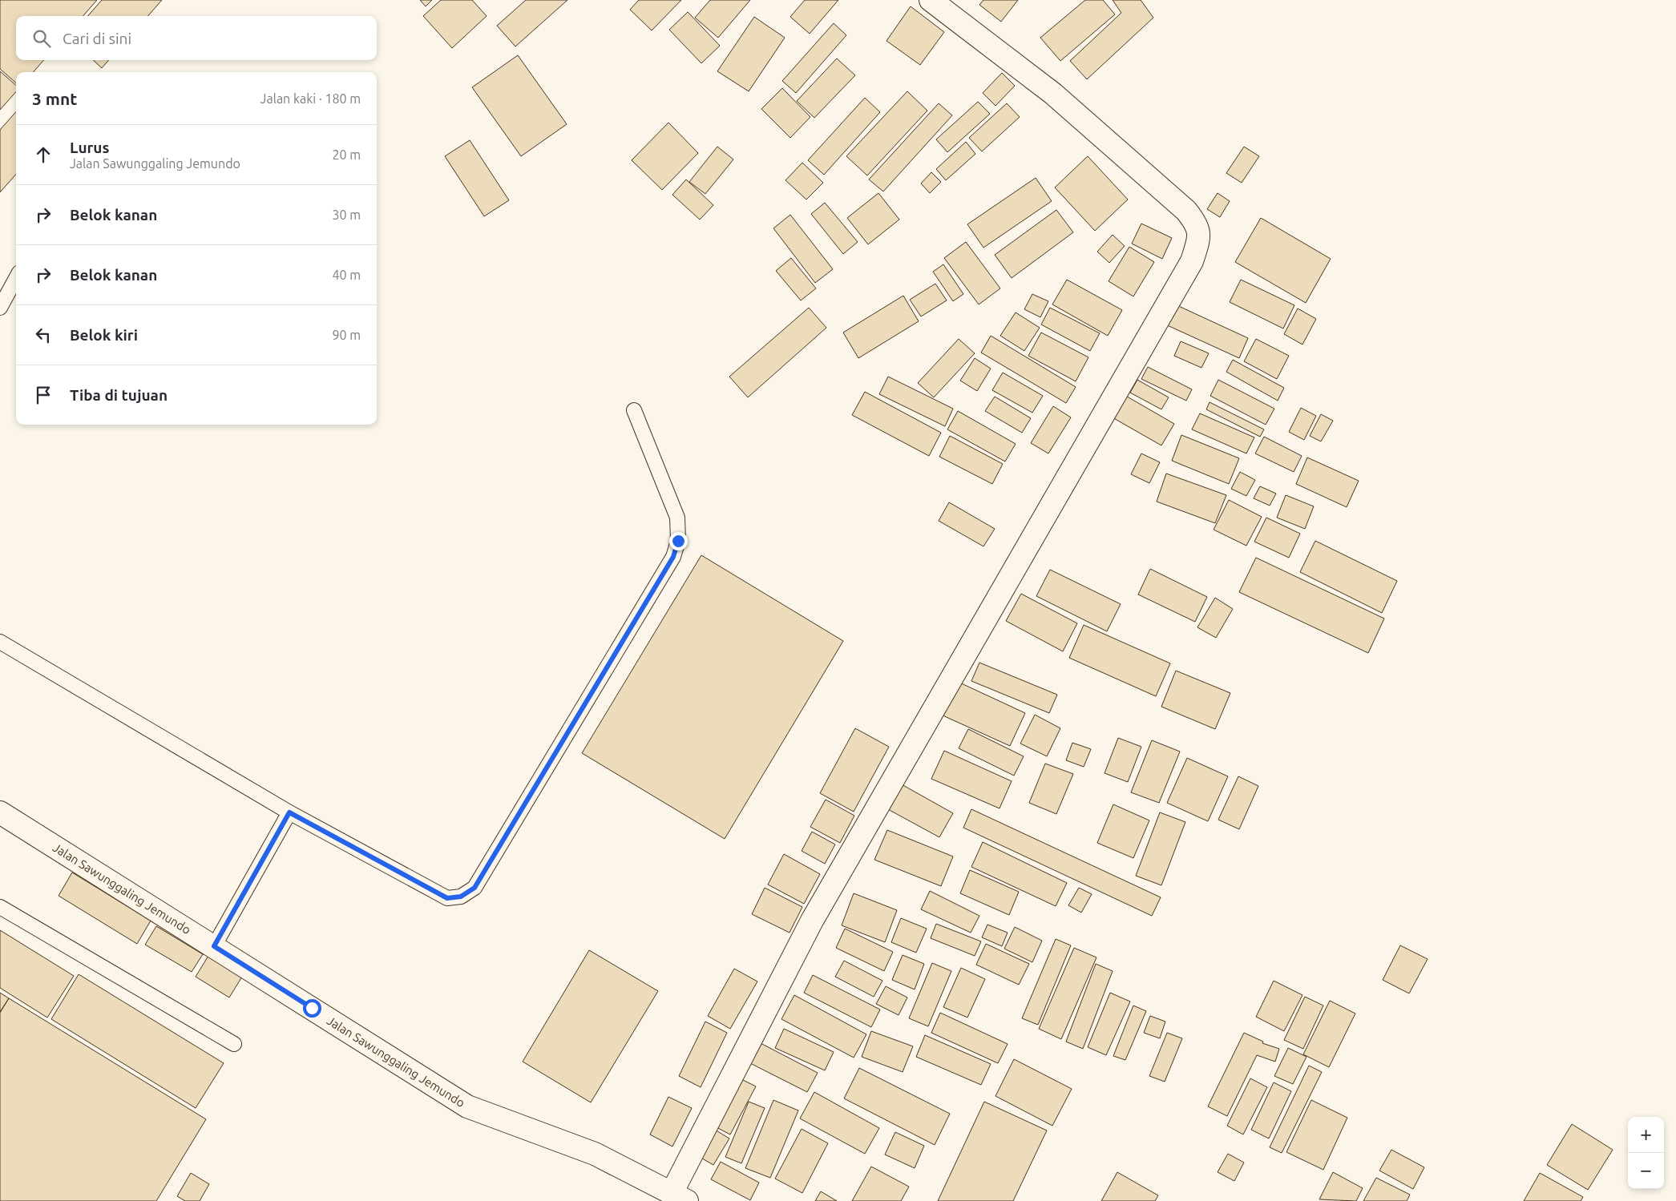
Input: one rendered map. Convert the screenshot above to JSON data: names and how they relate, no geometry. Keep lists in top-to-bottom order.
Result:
{
  "streets": {
    "street": ["Jalan Sawunggaling Jemundo"]
  },
  "page": {
    "search": "Cari di sini",
    "heading": ["3 mnt", "Jalan kaki · 180 m"],
    "list": [
      ["Lurus", "Jalan Sawunggaling Jemundo", "20 m"],
      ["Belok kanan", "30 m"],
      ["Belok kanan", "40 m"],
      ["Belok kiri", "90 m"],
      "Tiba di tujuan"
    ],
    "map_buttons": ["+", "−"]
  }
}
